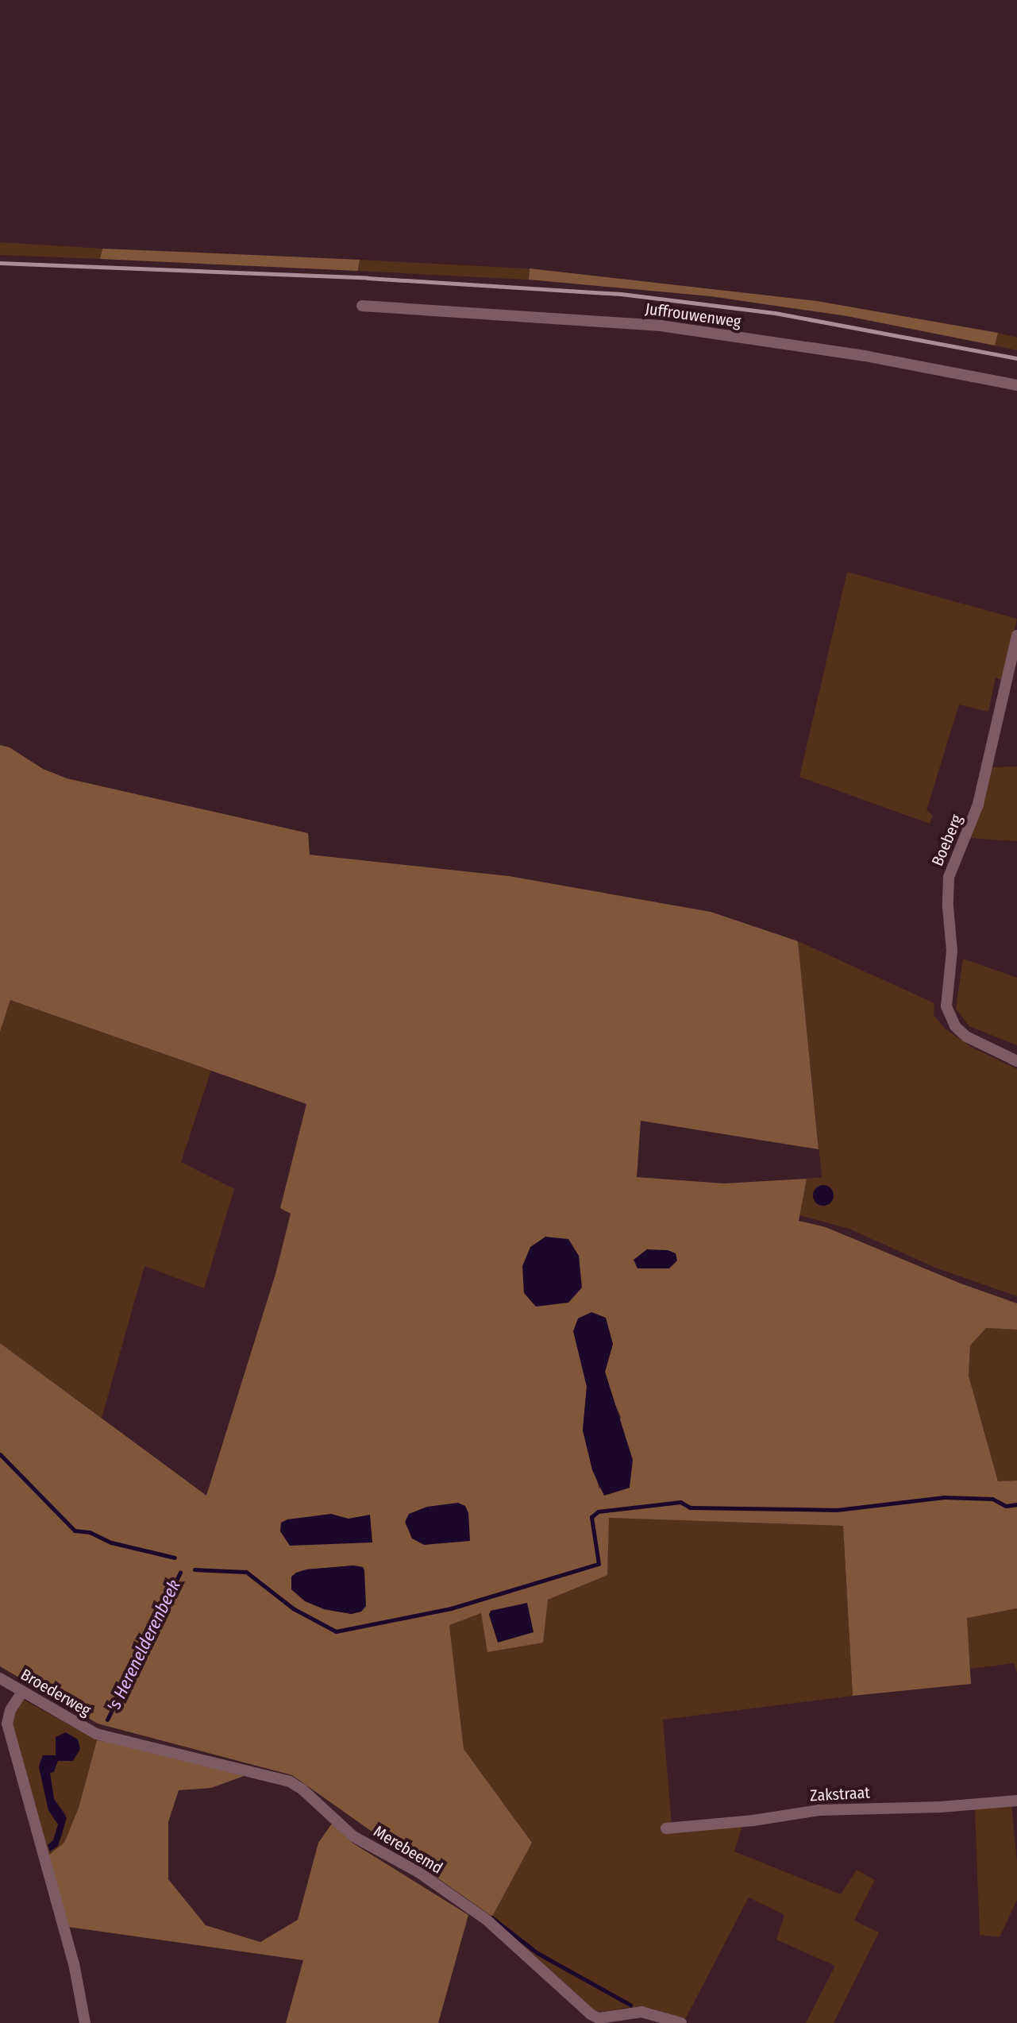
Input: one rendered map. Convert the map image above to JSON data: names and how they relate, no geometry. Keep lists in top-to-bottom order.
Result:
{
  "streets": {
    "street": [
      "Juffrouwenweg",
      "Boeberg",
      "Broederweg",
      "Zakstraat",
      "Merebeemd"
    ]
  },
  "crossings": [
    ["Broederweg", "Merebeemd"]
  ],
  "water": ["'s Herenelderenbeek"]
}
